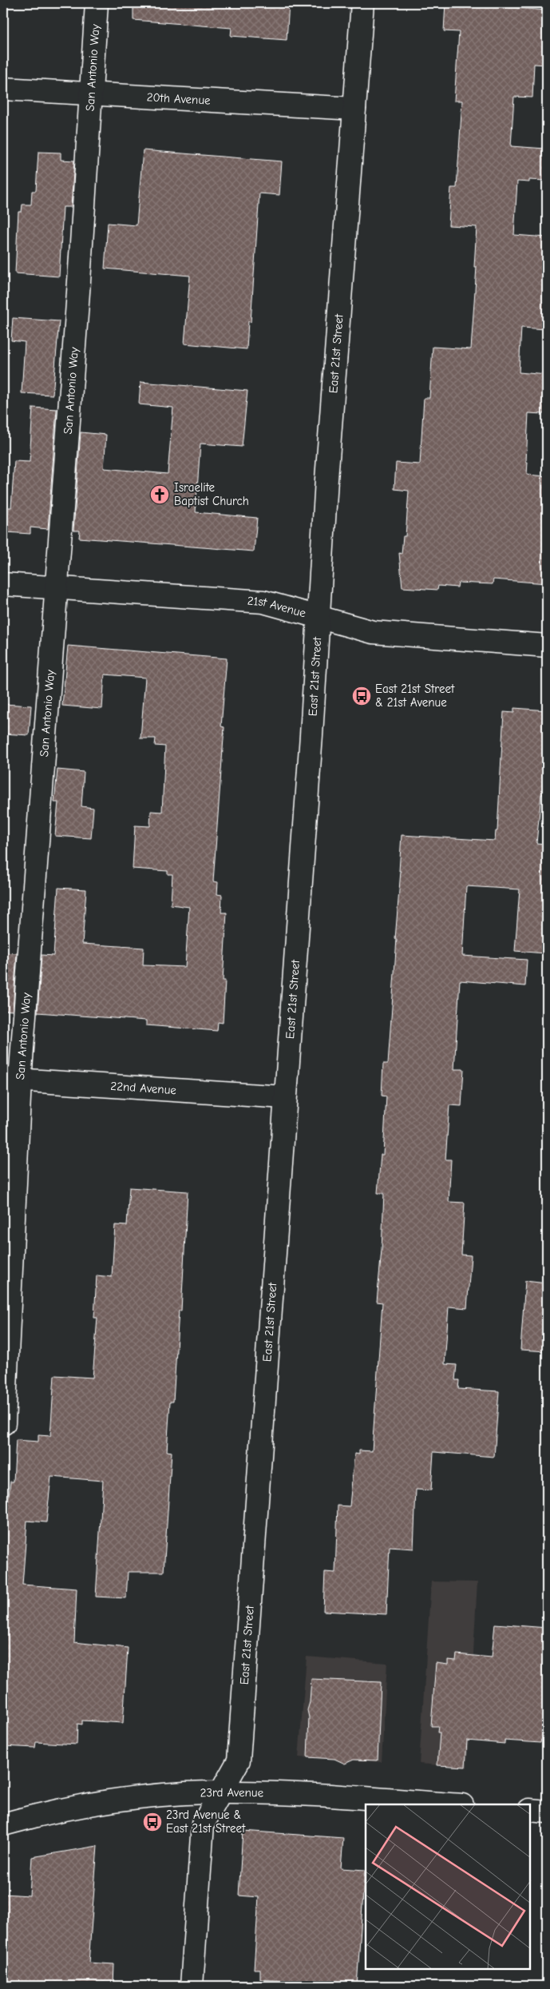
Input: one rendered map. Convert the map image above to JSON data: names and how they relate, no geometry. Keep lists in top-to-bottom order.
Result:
{
  "streets": {
    "street": [
      "San Antonio Way",
      "20th Avenue",
      "East 21st Street",
      "21st Avenue",
      "22nd Avenue",
      "23rd Avenue"
    ]
  },
  "crossings": [
    ["San Antonio Way", "20th Avenue"],
    ["San Antonio Way", "21st Avenue"],
    ["San Antonio Way", "22nd Avenue"],
    ["20th Avenue", "East 21st Street"],
    ["East 21st Street", "21st Avenue"],
    ["East 21st Street", "22nd Avenue"],
    ["East 21st Street", "23rd Avenue"]
  ],
  "places": {
    "church": ["Israelite Baptist Church"],
    "bus stop": ["East 21st Street & 21st Avenue", "23rd Avenue & East 21st Street"]
  }
}
